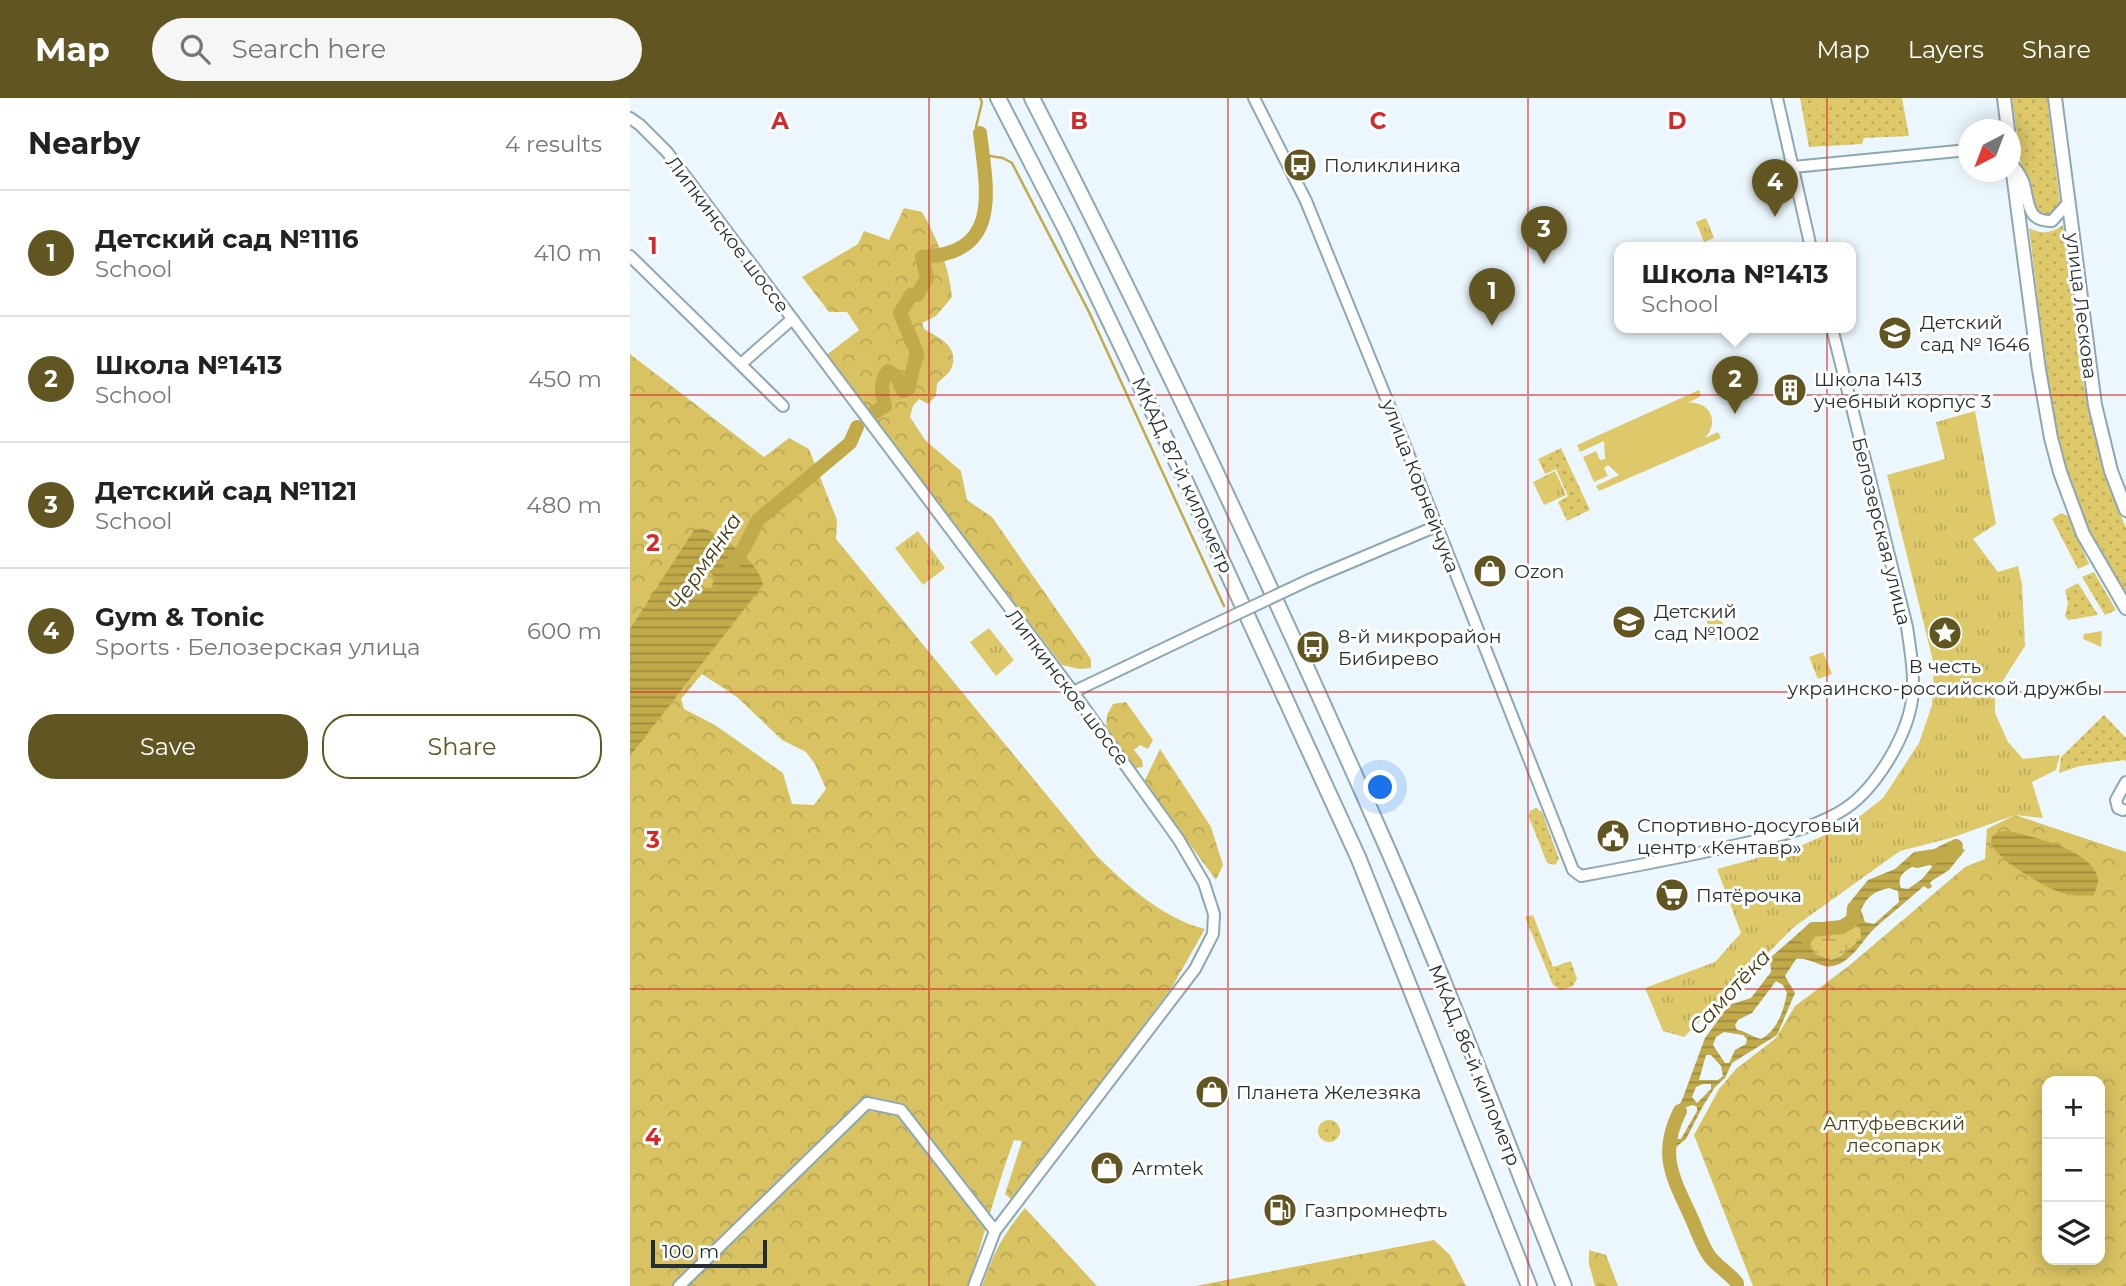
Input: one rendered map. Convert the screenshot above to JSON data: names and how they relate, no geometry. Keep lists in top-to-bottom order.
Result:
{
  "streets": {
    "highway": ["МКАД, 87-й километр", "МКАД, 86-й километр"],
    "main road": ["улица Лескова"],
    "street": ["Липкинское шоссе", "улица Корнейчука", "Белозерская улица"]
  },
  "crossings": [
    ["МКАД, 87-й километр", "МКАД, 86-й километр"],
    ["улица Корнейчука", "Белозерская улица"]
  ],
  "water": ["Чермянка", "Самотёка"],
  "parks": ["Алтуфьевский лесопарк"],
  "places": {
    "bus stop": ["Поликлиника", "8-й микрорайон Бибирево"],
    "school or university": ["Детский сад № 1646", "Детский сад №1002"],
    "building": ["Школа 1413 учебный корпус 3"],
    "shop": ["Ozon", "Планета Железяка", "Armtek"],
    "place": ["В честь украинско-российской дружбы"],
    "public building": ["Спортивно-досуговый центр «Кентавр»"],
    "supermarket": ["Пятёрочка"],
    "fuel station": ["Газпромнефть"]
  },
  "scale_bar": "100 m",
  "north": "bottom left",
  "page": {
    "header": "Map",
    "search": "Search here",
    "nav": ["Map", "Layers", "Share"],
    "heading": ["Nearby", "4 results"],
    "pins": [
      "4",
      "3",
      "1",
      "2"
    ],
    "list": [
      {
        "mark": "1",
        "name": "Детский сад №1116",
        "note": "School",
        "value": "410 m"
      },
      {
        "mark": "2",
        "name": "Школа №1413",
        "note": "School",
        "value": "450 m"
      },
      {
        "mark": "3",
        "name": "Детский сад №1121",
        "note": "School",
        "value": "480 m"
      },
      {
        "mark": "4",
        "name": "Gym & Tonic",
        "note": "Sports · Белозерская улица",
        "value": "600 m"
      }
    ],
    "popup": ["Школа №1413", "School"],
    "buttons": ["Save", "Share"],
    "map_buttons": ["+", "−"],
    "scale": "100 m"
  },
  "grid": {
    "columns": [
      "A",
      "B",
      "C",
      "D"
    ],
    "rows": [
      "1",
      "2",
      "3",
      "4"
    ]
  }
}
